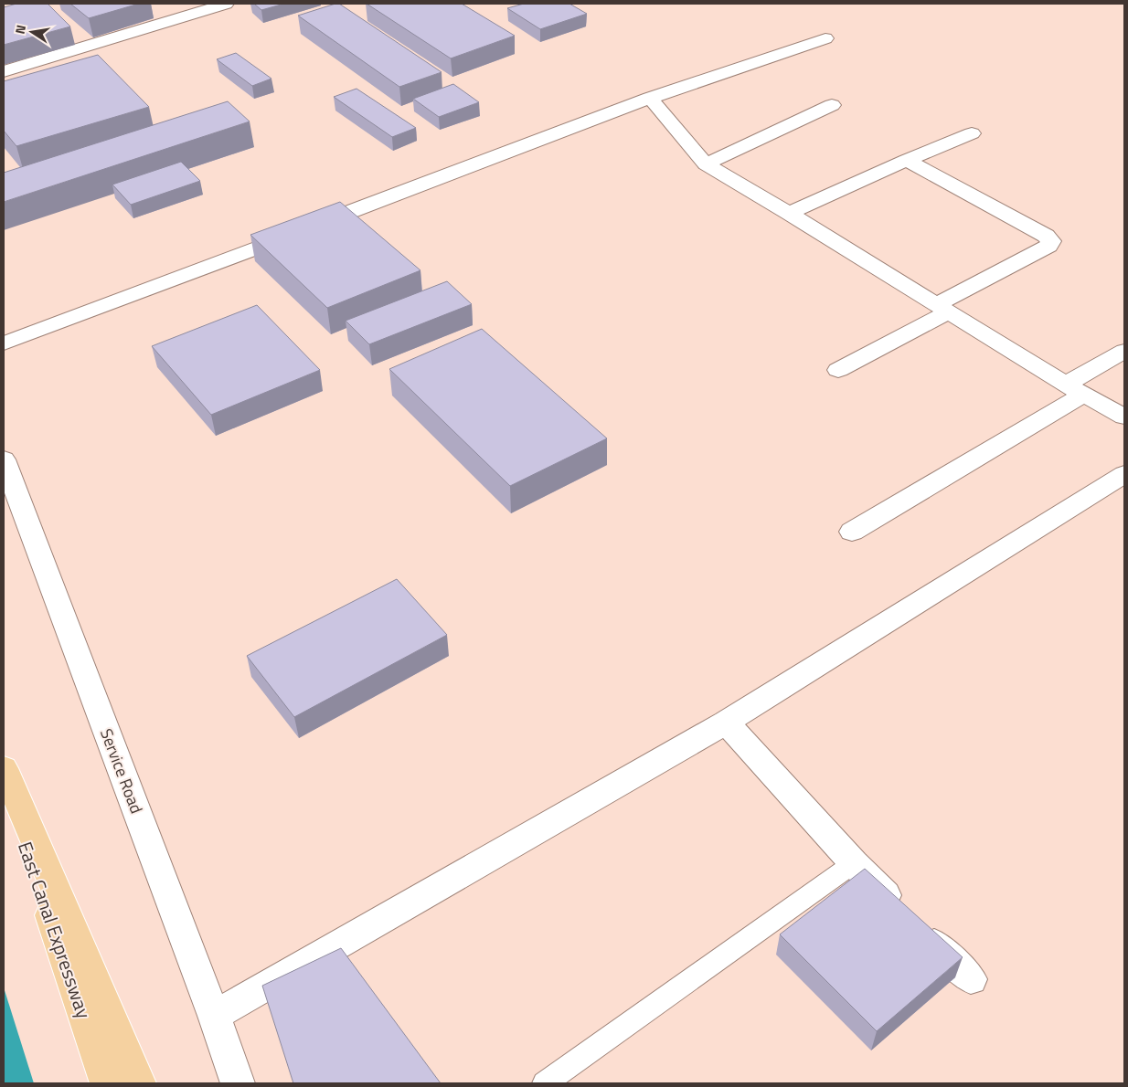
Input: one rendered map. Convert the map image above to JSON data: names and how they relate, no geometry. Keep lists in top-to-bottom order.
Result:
{
  "streets": {
    "main road": ["East Canal Expressway"],
    "street": ["Service Road"]
  },
  "north": "left"
}
